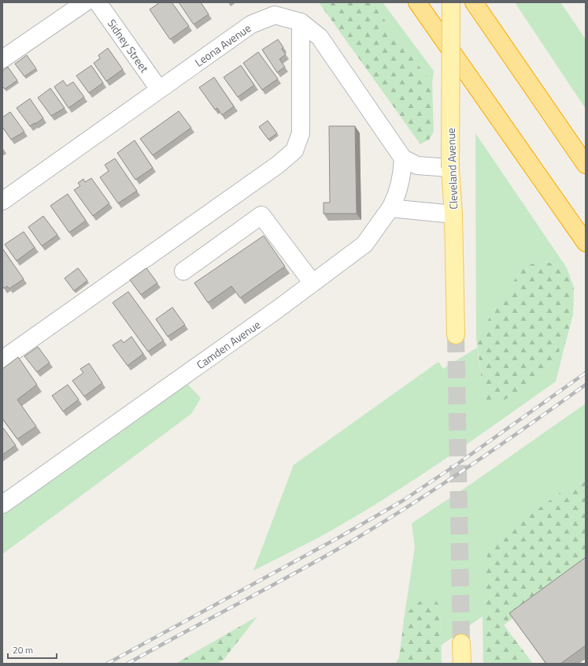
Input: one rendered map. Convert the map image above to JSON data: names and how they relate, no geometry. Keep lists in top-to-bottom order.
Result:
{
  "streets": {
    "main road": ["Cleveland Avenue"],
    "street": ["Leona Avenue", "Sidney Street", "Camden Avenue"]
  },
  "crossings": [
    ["Leona Avenue", "Sidney Street"],
    ["Leona Avenue", "Cleveland Avenue"],
    ["Leona Avenue", "Camden Avenue"]
  ],
  "scale_bar": "20 m"
}
